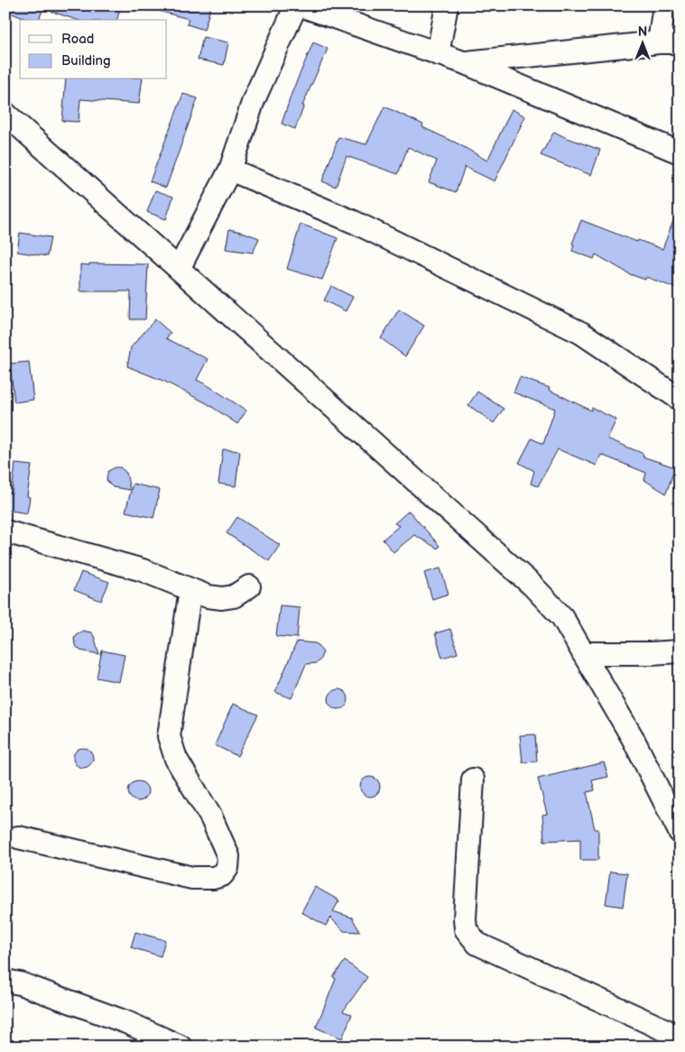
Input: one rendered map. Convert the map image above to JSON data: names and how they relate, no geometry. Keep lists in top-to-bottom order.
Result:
{
  "legend": ["Road", "Building"],
  "north": "top"
}
